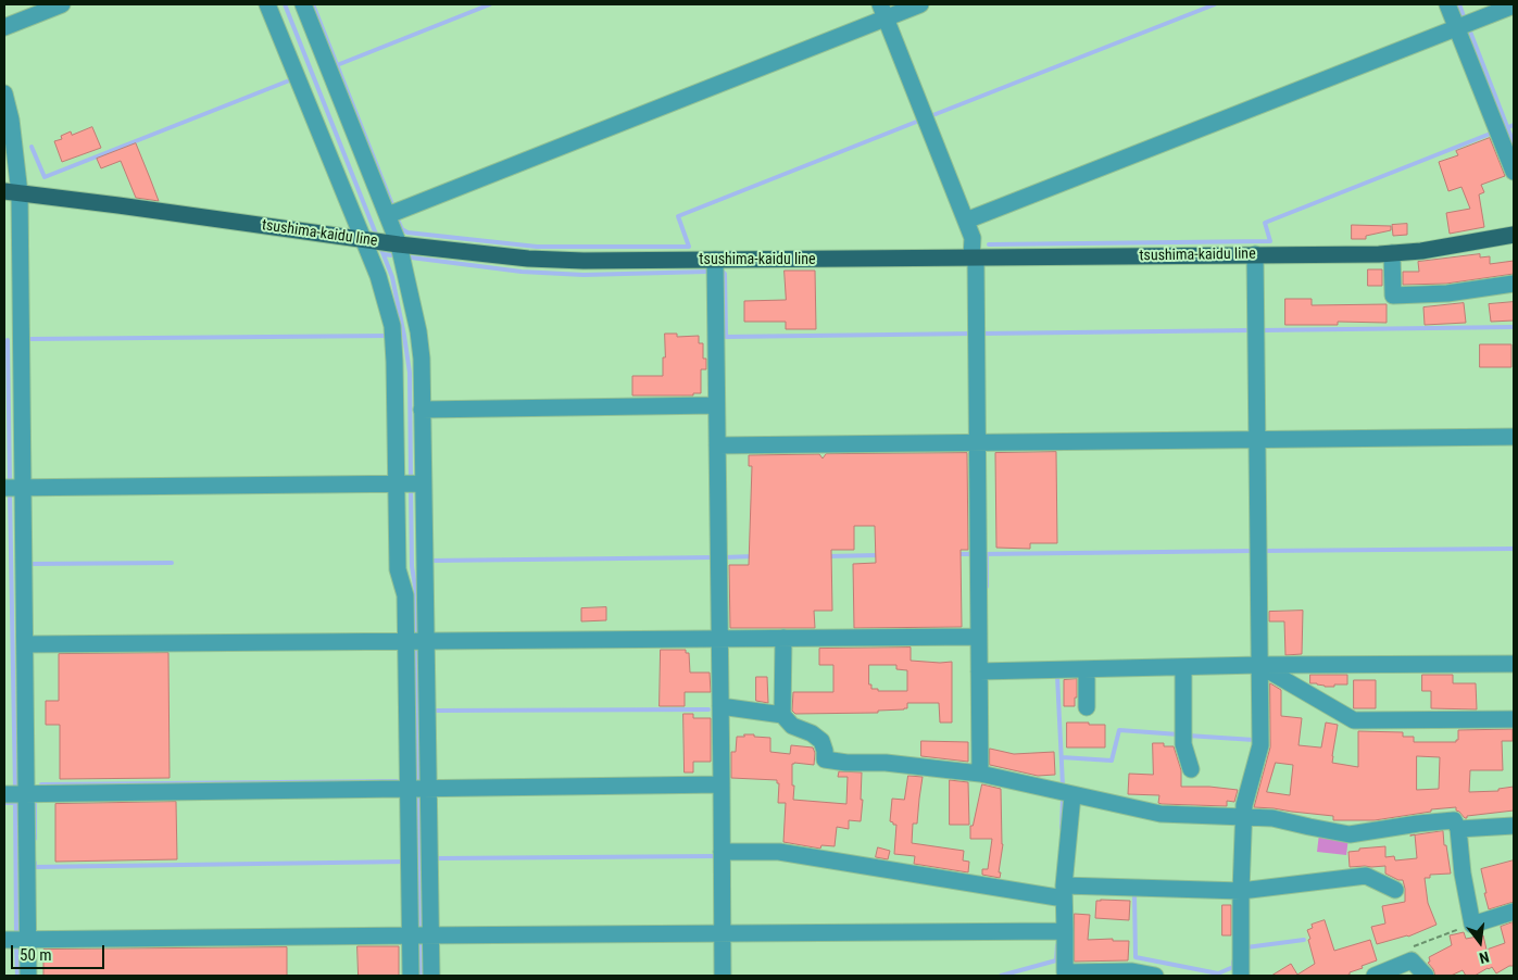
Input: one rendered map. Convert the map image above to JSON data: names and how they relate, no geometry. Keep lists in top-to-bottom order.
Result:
{
  "streets": {
    "main road": ["tsushima-kaidu line"]
  },
  "scale_bar": "50 m",
  "north": "bottom"
}
